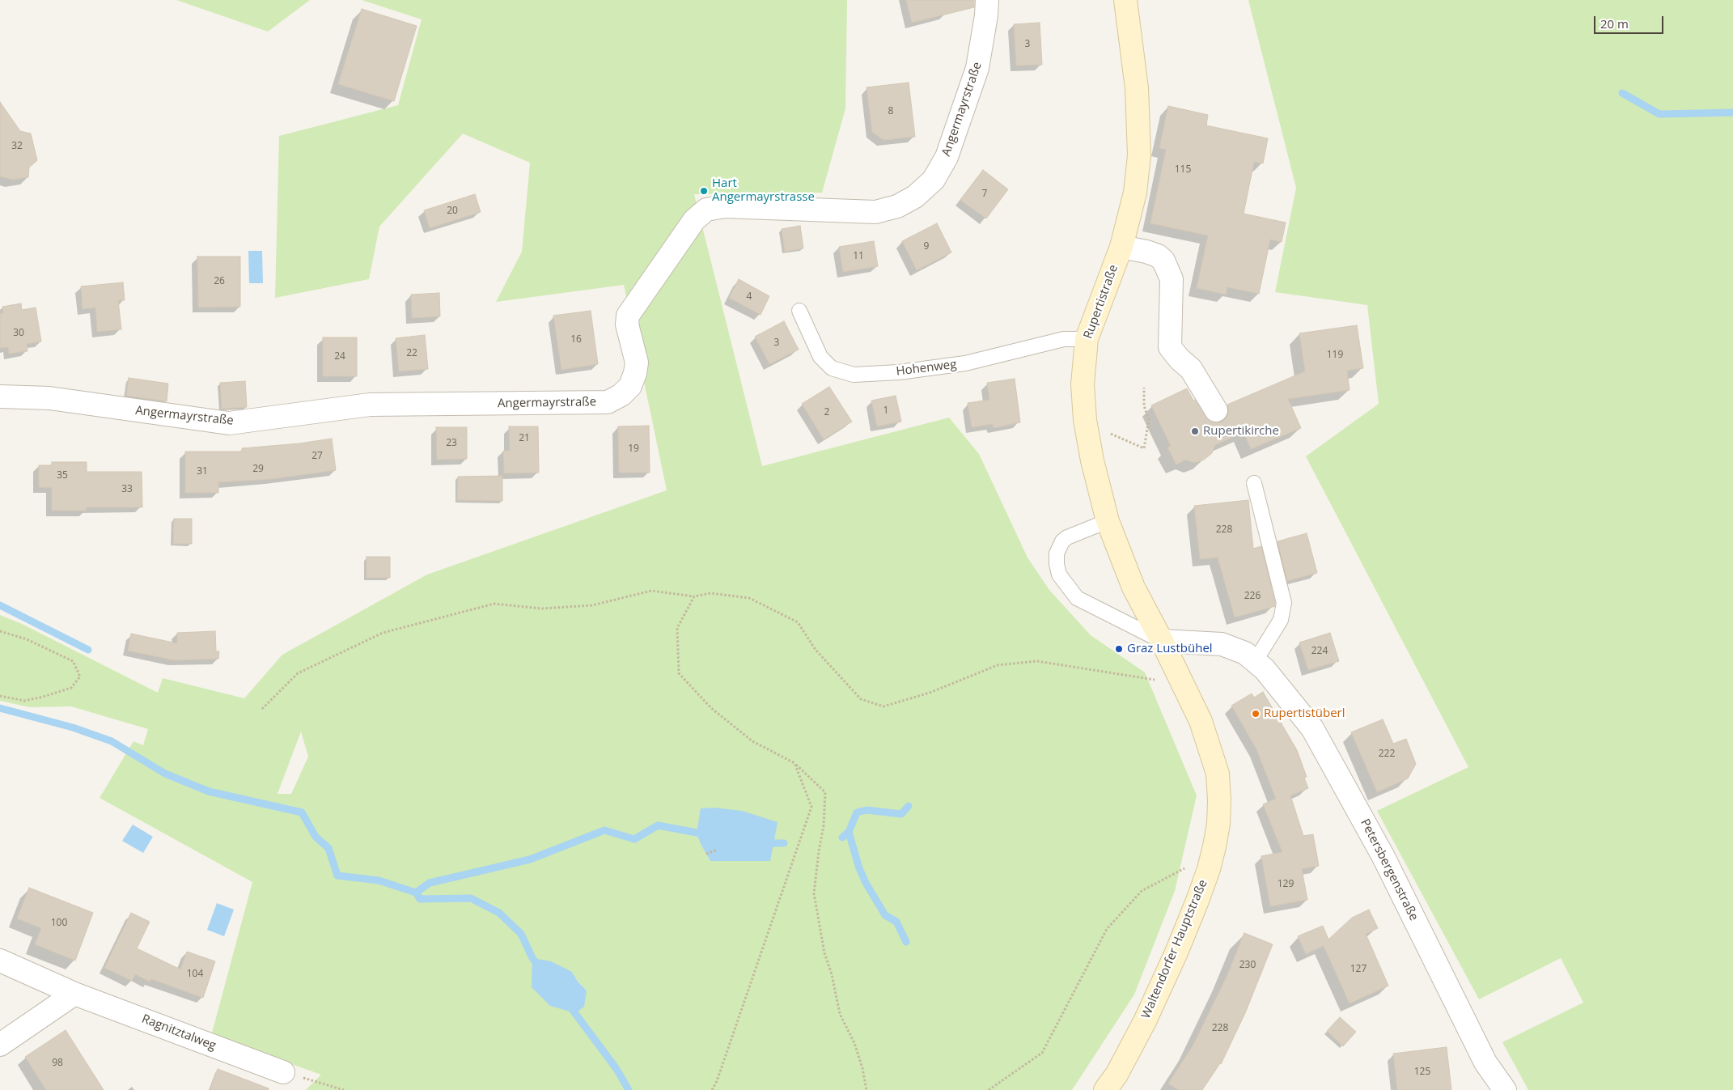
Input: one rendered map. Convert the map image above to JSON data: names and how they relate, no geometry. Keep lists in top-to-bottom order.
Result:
{
  "streets": {
    "main road": ["Rupertistraße", "Waltendorfer Hauptstraße"],
    "street": ["Angermayrstraße", "Petersbergenstraße", "Ragnitztalweg"],
    "lane": ["Hohenweg"]
  },
  "crossings": [
    ["Rupertistraße", "Hohenweg"],
    ["Rupertistraße", "Petersbergenstraße"],
    ["Rupertistraße", "Waltendorfer Hauptstraße"],
    ["Petersbergenstraße", "Waltendorfer Hauptstraße"]
  ],
  "places": [
    "Hart Angermayrstrasse",
    "Rupertikirche",
    "Graz Lustbühel",
    "Rupertistüberl"
  ],
  "house_numbers": [
    "3",
    "8",
    "32",
    "115",
    "7",
    "20",
    "9",
    "11",
    "26",
    "4",
    "30",
    "16",
    "3",
    "22",
    "119",
    "24",
    "1",
    "2",
    "21",
    "23",
    "19",
    "27",
    "29",
    "31",
    "35",
    "33",
    "228",
    "226",
    "224",
    "222",
    "129",
    "100",
    "230",
    "127",
    "104",
    "228",
    "98",
    "125"
  ],
  "scale_bar": "20 m"
}
